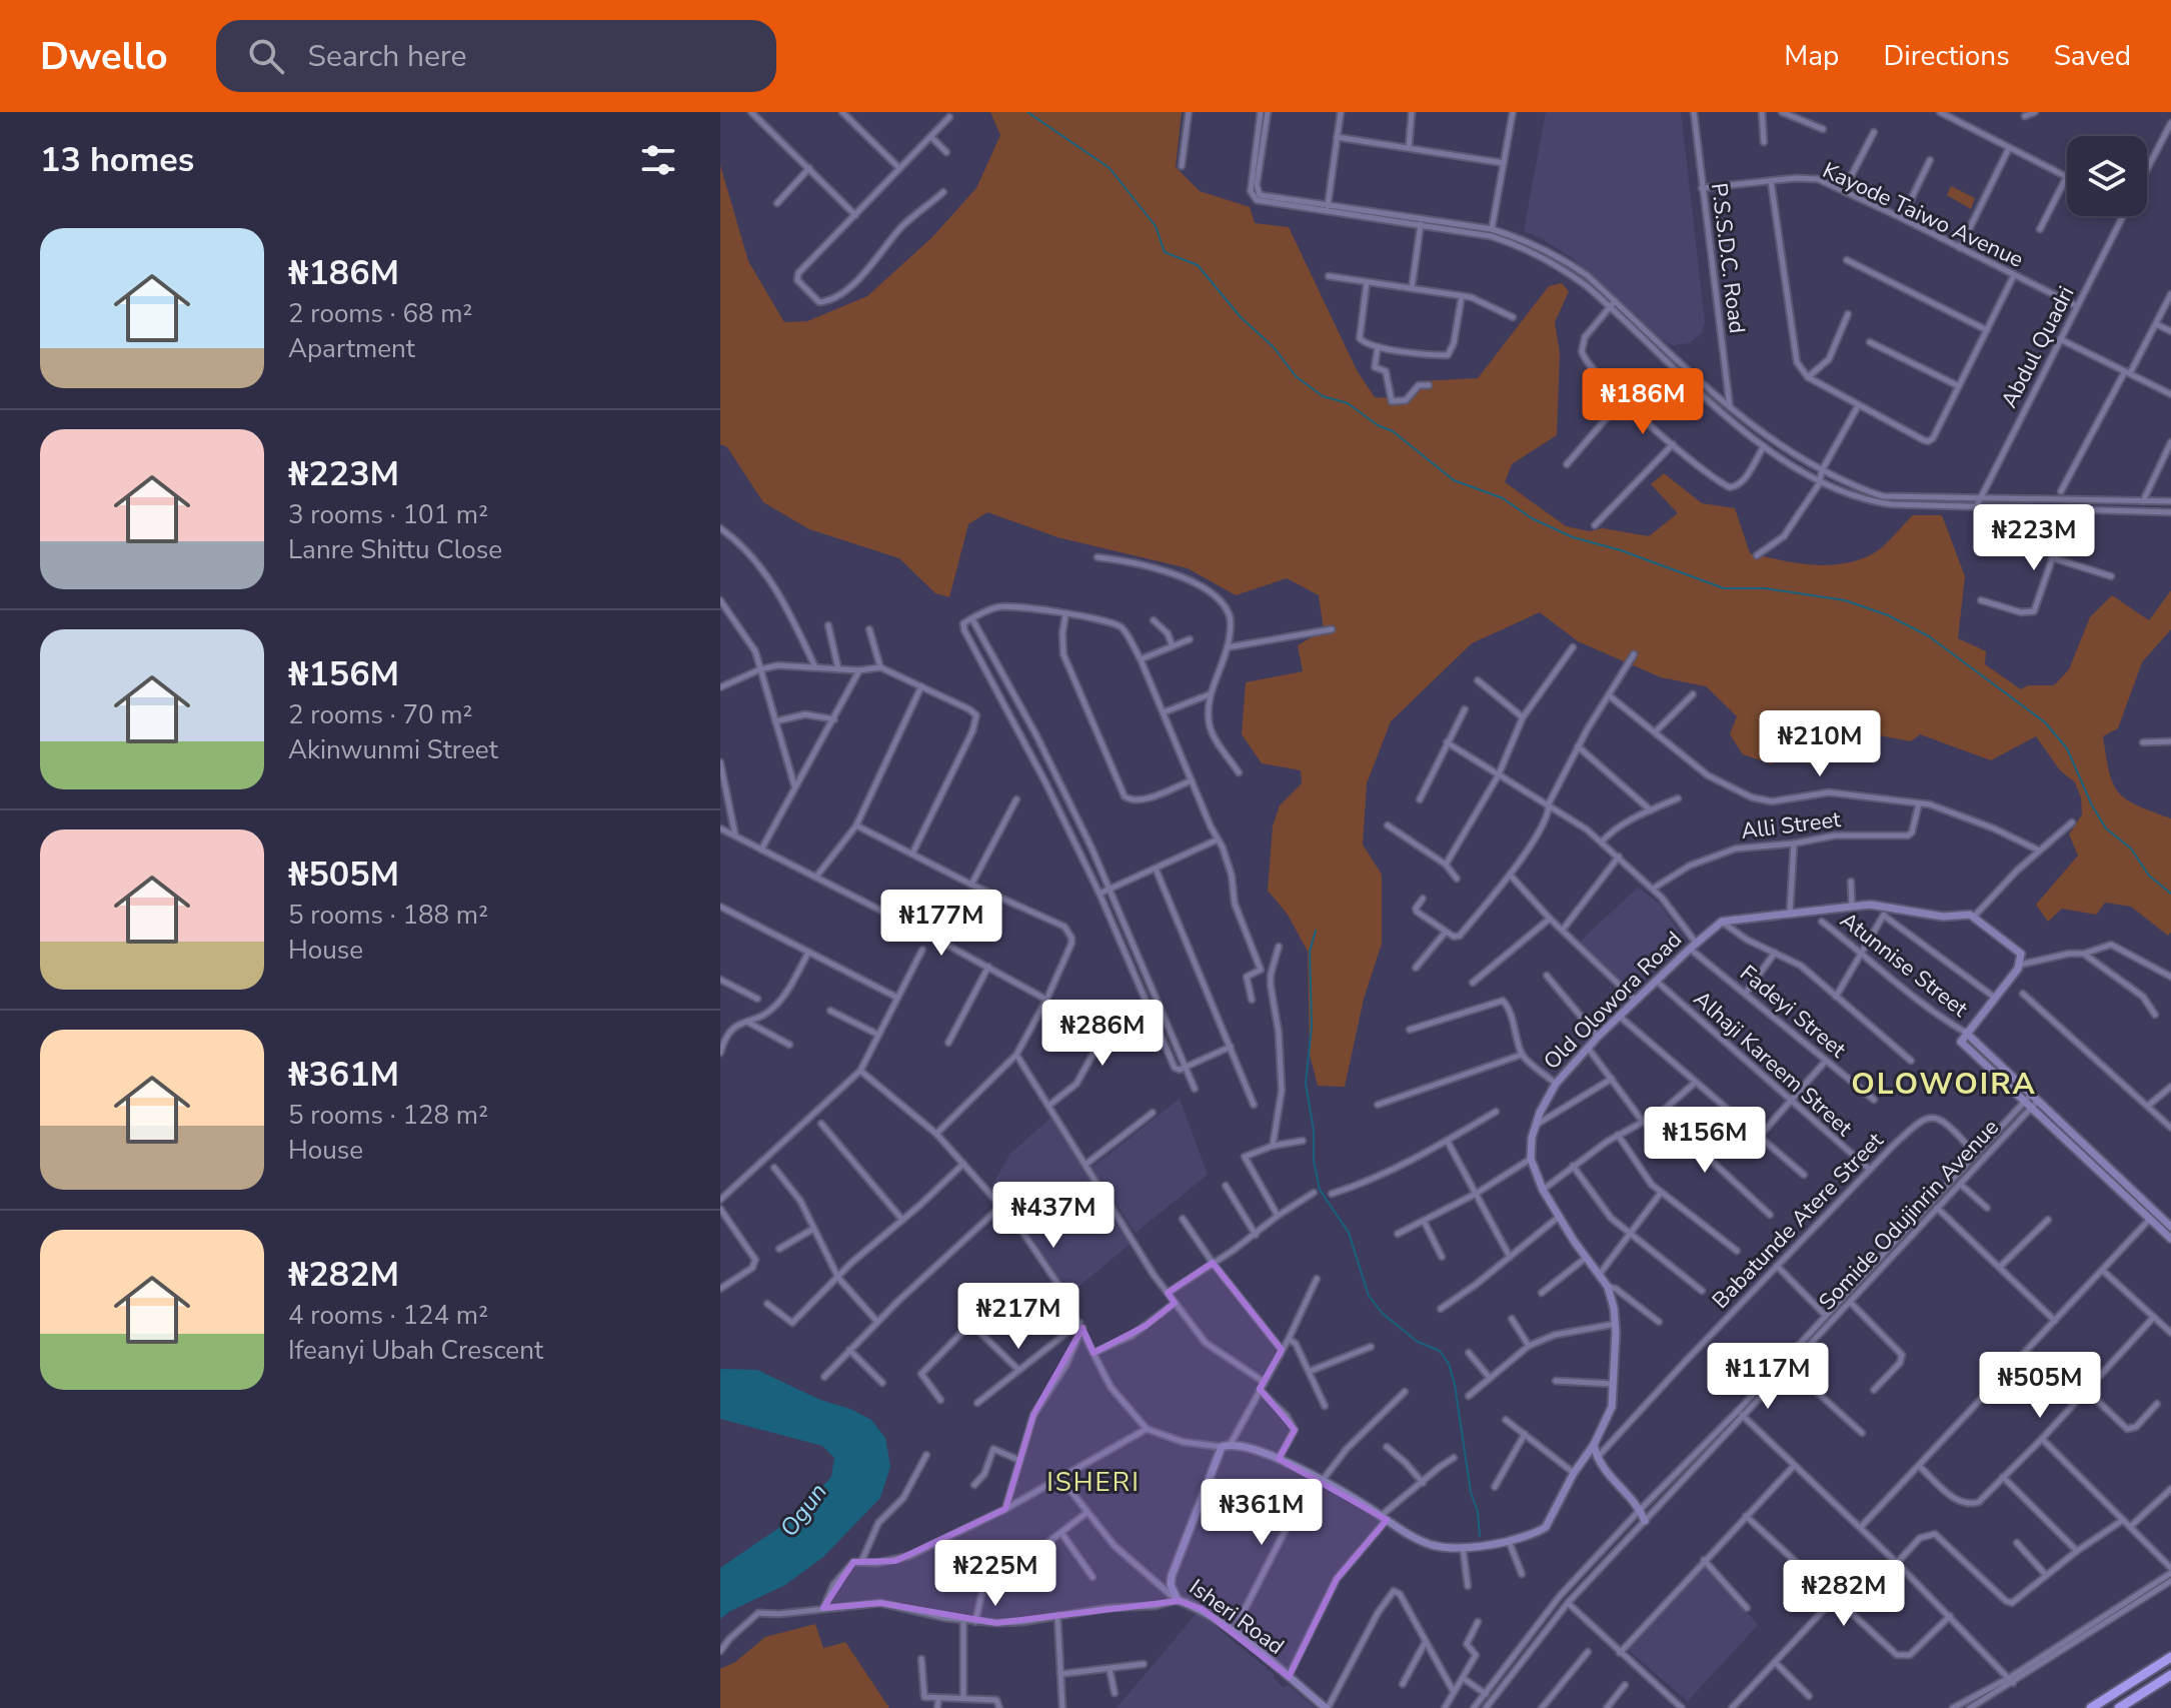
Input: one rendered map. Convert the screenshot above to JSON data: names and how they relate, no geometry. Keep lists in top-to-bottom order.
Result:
{
  "streets": {
    "street": [
      "Kayode Taiwo Avenue",
      "P.S.S.D.C. Road",
      "Abdul Quadri",
      "Alli Street",
      "Atunnise Street",
      "Old Olowora Road",
      "Fadeyi Street",
      "Alhaji Kareem Street",
      "Somide Odujinrin Avenue",
      "Babatunde Atere Street",
      "Isheri Road"
    ]
  },
  "crossings": [
    ["Kayode Taiwo Avenue", "P.S.S.D.C. Road"],
    ["Kayode Taiwo Avenue", "Abdul Quadri"],
    ["Alli Street", "Fadeyi Street"],
    ["Old Olowora Road", "Fadeyi Street"],
    ["Old Olowora Road", "Alhaji Kareem Street"],
    ["Old Olowora Road", "Isheri Road"],
    ["Alhaji Kareem Street", "Babatunde Atere Street"]
  ],
  "districts": ["OLOWOIRA", "ISHERI"],
  "water": ["Ogun"],
  "page": {
    "header": "Dwello",
    "search": "Search here",
    "nav": ["Map", "Directions", "Saved"],
    "heading": "13 homes",
    "list": [
      {
        "name": "₦186M",
        "note": "2 rooms · 68 m² · Apartment"
      },
      {
        "name": "₦223M",
        "note": "3 rooms · 101 m² · Lanre Shittu Close"
      },
      {
        "name": "₦156M",
        "note": "2 rooms · 70 m² · Akinwunmi Street"
      },
      {
        "name": "₦505M",
        "note": "5 rooms · 188 m² · House"
      },
      {
        "name": "₦361M",
        "note": "5 rooms · 128 m² · House"
      },
      {
        "name": "₦282M",
        "note": "4 rooms · 124 m² · Ifeanyi Ubah Crescent"
      }
    ],
    "price": [
      "₦186M",
      "₦223M",
      "₦210M",
      "₦177M",
      "₦286M",
      "₦156M",
      "₦437M",
      "₦217M",
      "₦117M",
      "₦505M",
      "₦361M",
      "₦225M",
      "₦282M"
    ]
  }
}
